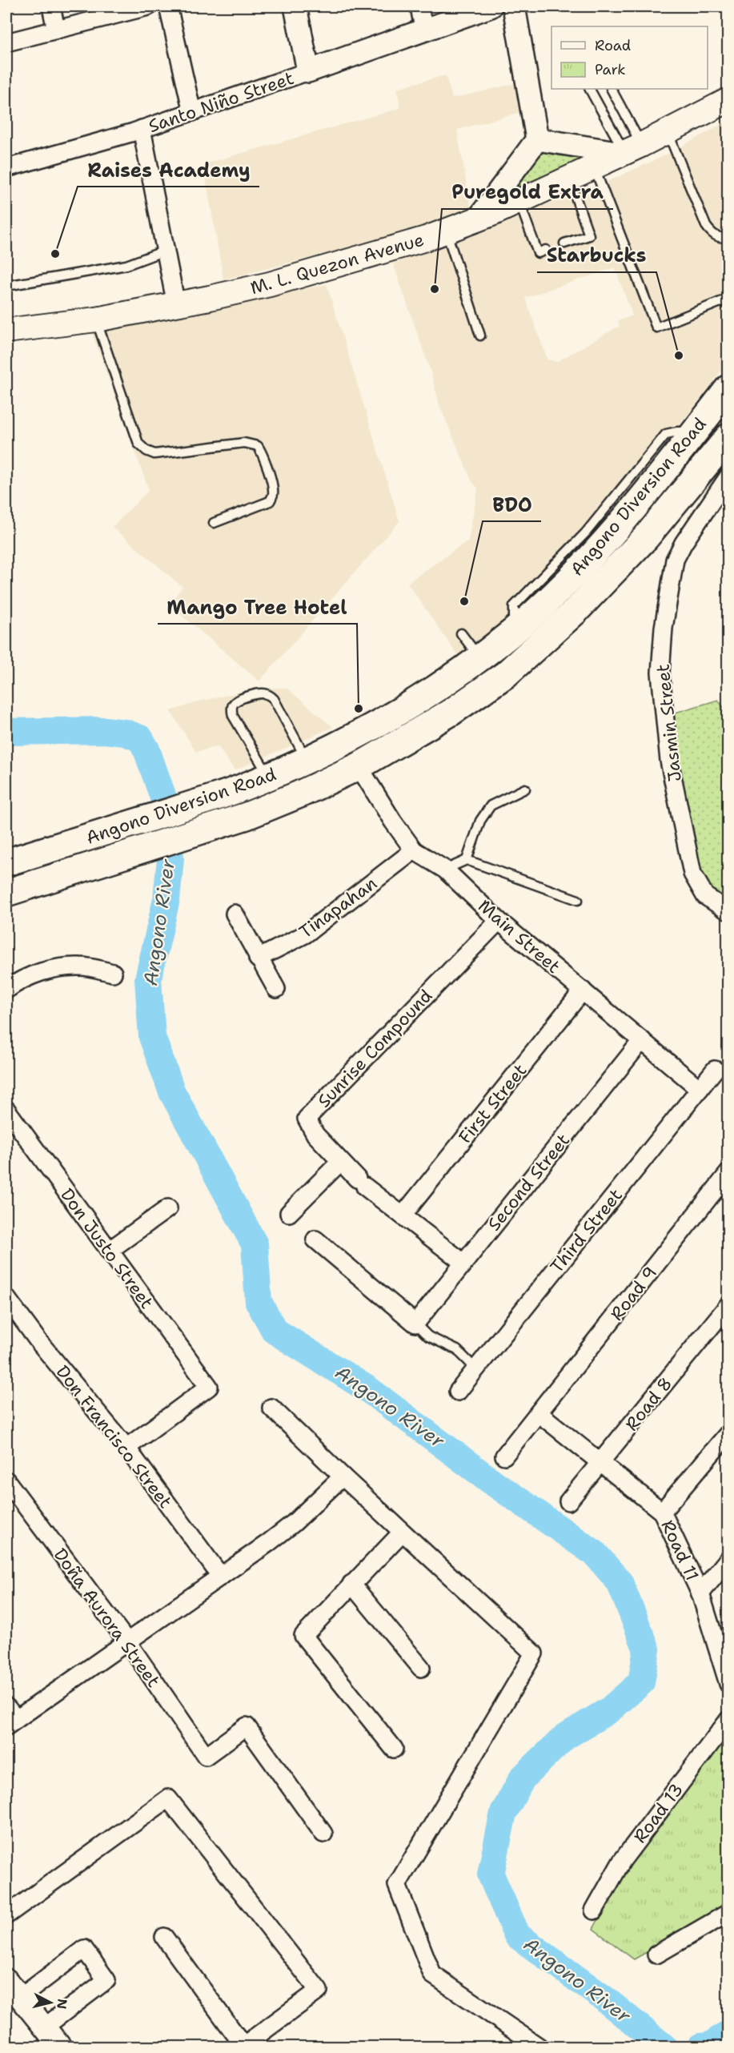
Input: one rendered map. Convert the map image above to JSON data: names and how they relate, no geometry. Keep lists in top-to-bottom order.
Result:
{
  "streets": {
    "main road": ["M. L. Quezon Avenue", "Angono Diversion Road"],
    "street": [
      "Santo Niño Street",
      "Jasmin Street",
      "Tinapahan",
      "Main Street",
      "Sunrise Compound",
      "First Street",
      "Second Street",
      "Third Street",
      "Don Justo Street",
      "Road 9",
      "Road 8",
      "Don Francisco Street",
      "Road 11",
      "Doña Aurora Street",
      "Road 13"
    ]
  },
  "crossings": [
    ["Angono Diversion Road", "Main Street"],
    ["Tinapahan", "Main Street"],
    ["Main Street", "Sunrise Compound"],
    ["Main Street", "First Street"],
    ["Main Street", "Second Street"],
    ["Main Street", "Third Street"],
    ["Sunrise Compound", "First Street"],
    ["Sunrise Compound", "Second Street"],
    ["Don Justo Street", "Don Francisco Street"],
    ["Road 9", "Road 11"],
    ["Road 8", "Road 11"]
  ],
  "water": ["Angono River"],
  "places": [
    "Raises Academy",
    "Puregold Extra",
    "Starbucks",
    "BDO",
    "Mango Tree Hotel"
  ],
  "legend": ["Road", "Park"],
  "north": "right"
}
